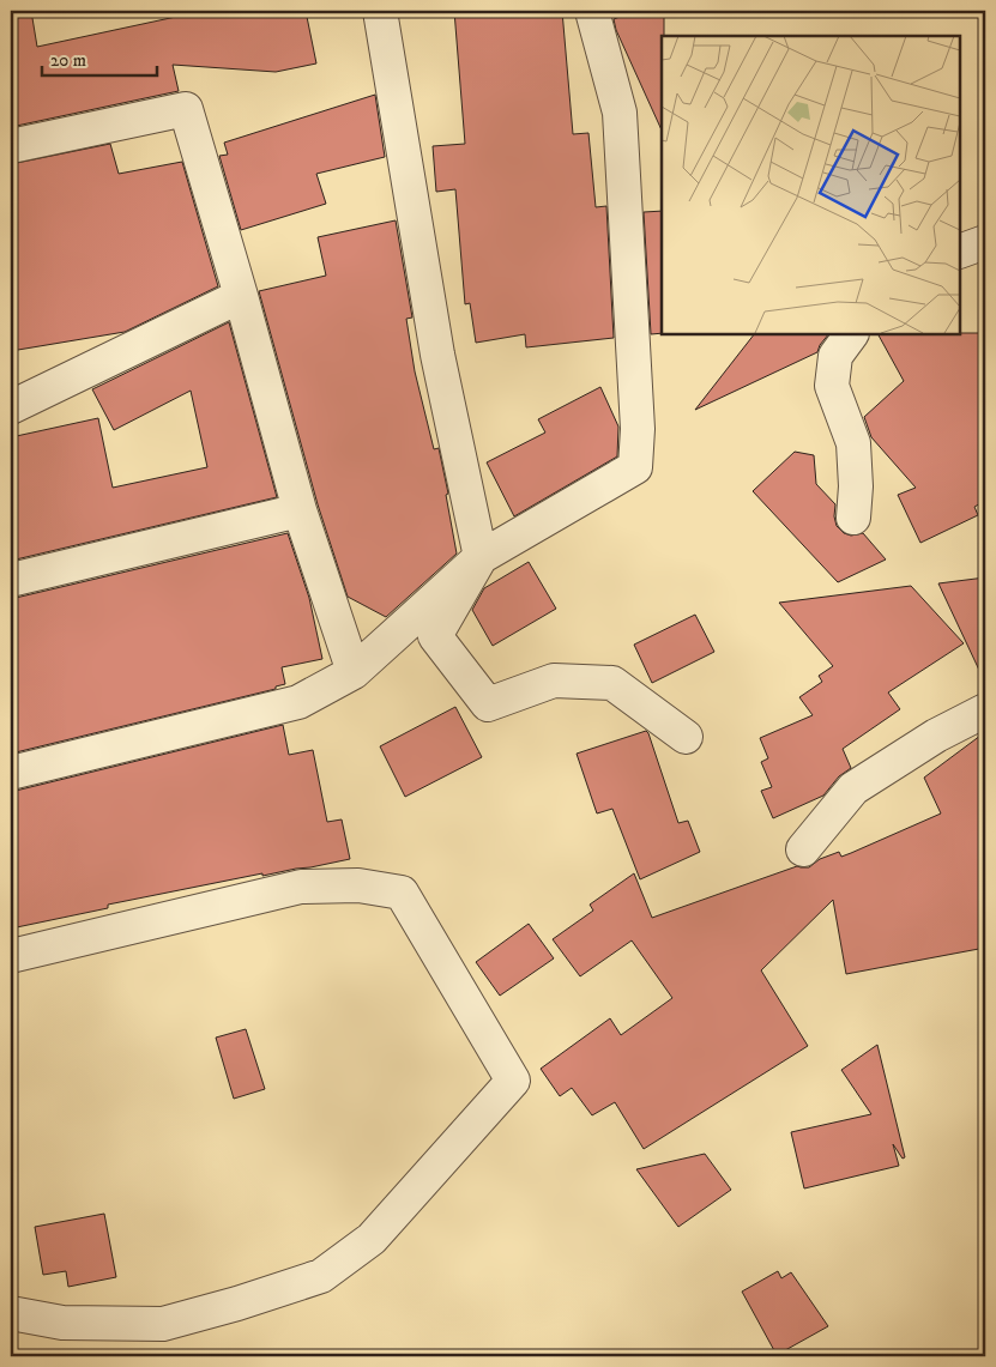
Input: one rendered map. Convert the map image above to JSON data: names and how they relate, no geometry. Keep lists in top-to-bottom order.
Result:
{
  "scale_bar": "20 m"
}
